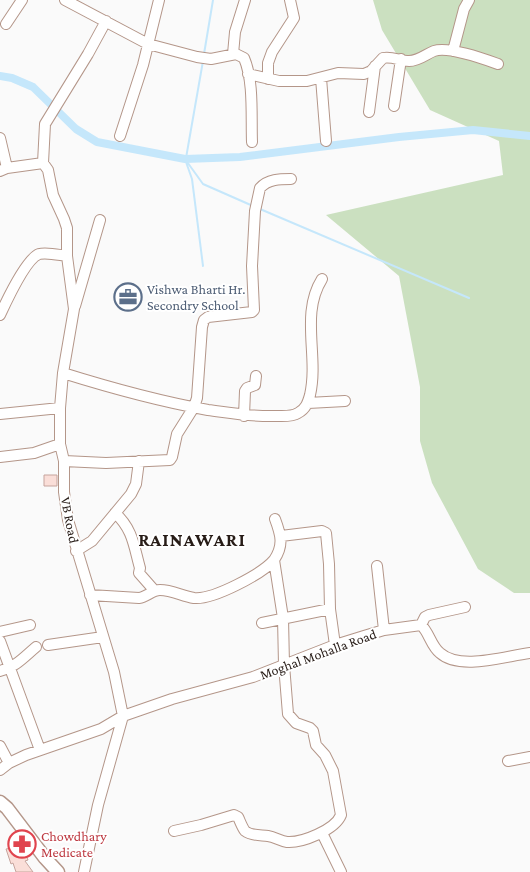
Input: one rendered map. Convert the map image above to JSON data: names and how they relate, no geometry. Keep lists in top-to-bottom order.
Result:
{
  "streets": {
    "street": ["VB Road", "Moghal Mohalla Road"]
  },
  "crossings": [
    ["VB Road", "Moghal Mohalla Road"]
  ],
  "districts": ["RAINAWARI"],
  "places": {
    "office": ["Vishwa Bharti Hr. Secondry School"],
    "pharmacy": ["Chowdhary Medicate"]
  }
}
